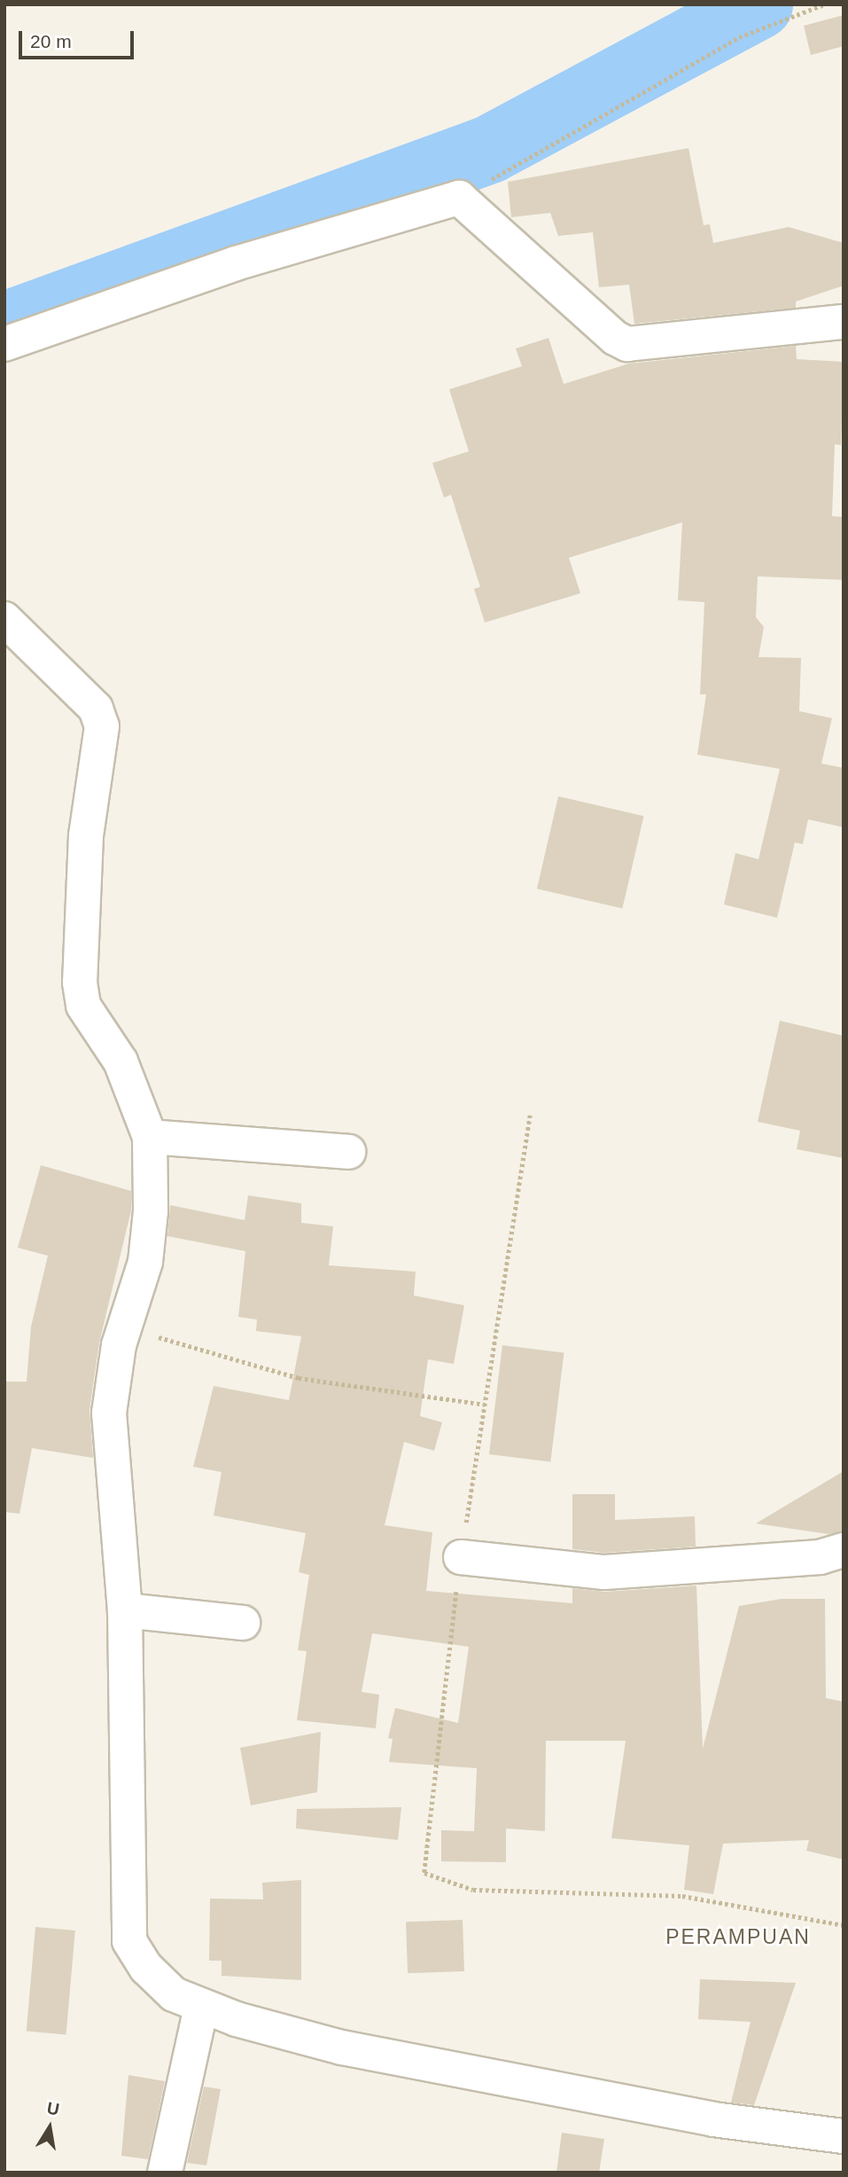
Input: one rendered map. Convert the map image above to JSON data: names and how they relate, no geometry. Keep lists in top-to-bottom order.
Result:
{
  "districts": ["PERAMPUAN"],
  "scale_bar": "20 m",
  "north": "top"
}
